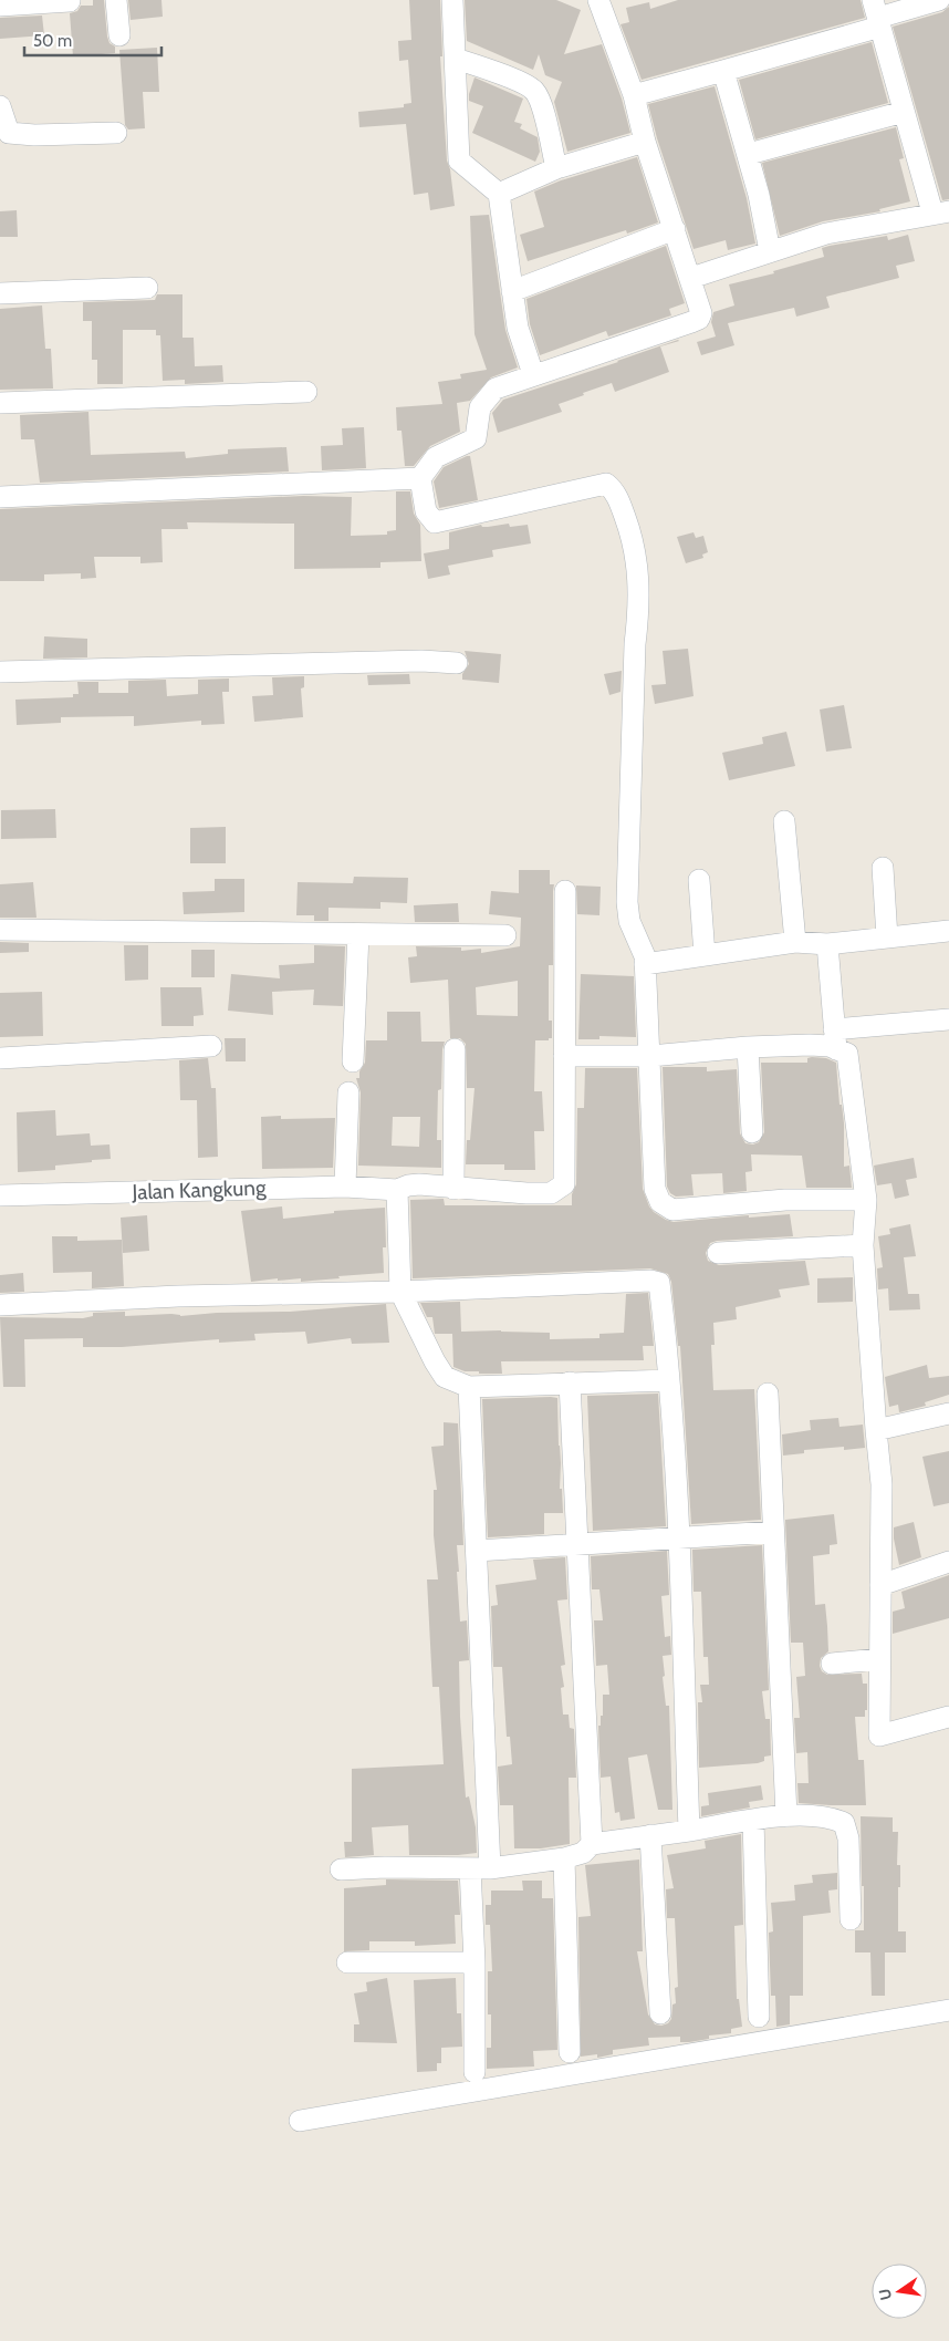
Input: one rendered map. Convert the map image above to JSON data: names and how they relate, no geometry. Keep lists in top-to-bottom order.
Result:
{
  "streets": {
    "street": ["Jalan Kangkung"]
  },
  "scale_bar": "50 m",
  "north": "left"
}
